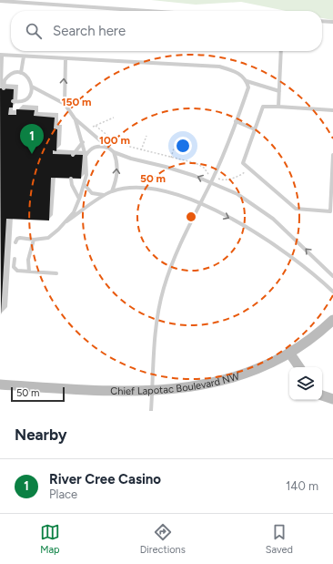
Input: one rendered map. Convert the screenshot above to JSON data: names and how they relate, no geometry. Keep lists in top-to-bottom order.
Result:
{
  "streets": {
    "street": ["Chief Lapotac Boulevard NW"]
  },
  "scale_bar": "50 m",
  "page": {
    "search": "Search here",
    "pins": "1",
    "scale": "50 m",
    "heading": "Nearby",
    "list": [
      {
        "mark": "1",
        "name": "River Cree Casino",
        "note": "Place",
        "value": "140 m"
      }
    ],
    "nav": ["Map", "Directions", "Saved"]
  },
  "rings": ["150 m", "100 m", "50 m"]
}
